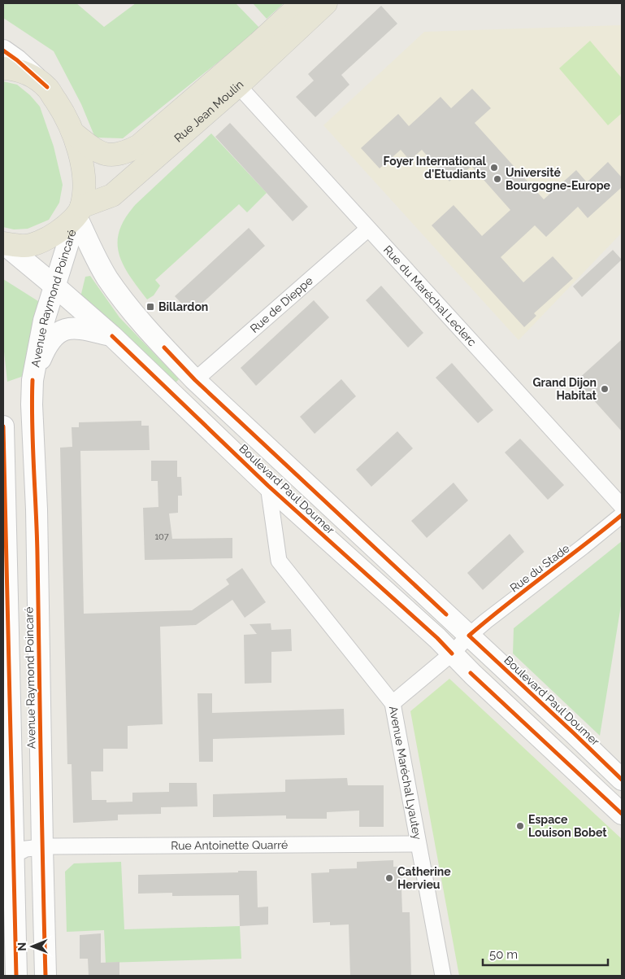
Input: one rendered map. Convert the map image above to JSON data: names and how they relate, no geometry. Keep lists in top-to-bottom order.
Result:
{
  "streets": {
    "main road": ["Rue Jean Moulin", "Avenue Raymond Poincaré", "Boulevard Paul Doumer"],
    "street": [
      "Rue du Maréchal Leclerc",
      "Rue de Dieppe",
      "Rue du Stade",
      "Avenue Maréchal Lyautey",
      "Rue Antoinette Quarré"
    ]
  },
  "crossings": [
    ["Rue Jean Moulin", "Rue du Maréchal Leclerc"],
    ["Rue Jean Moulin", "Avenue Raymond Poincaré"],
    ["Rue Jean Moulin", "Boulevard Paul Doumer"],
    ["Rue du Maréchal Leclerc", "Rue de Dieppe"],
    ["Avenue Raymond Poincaré", "Boulevard Paul Doumer"],
    ["Avenue Raymond Poincaré", "Rue Antoinette Quarré"],
    ["Rue de Dieppe", "Boulevard Paul Doumer"],
    ["Boulevard Paul Doumer", "Rue du Stade"],
    ["Boulevard Paul Doumer", "Avenue Maréchal Lyautey"],
    ["Rue du Stade", "Avenue Maréchal Lyautey"],
    ["Avenue Maréchal Lyautey", "Rue Antoinette Quarré"]
  ],
  "places": {
    "other": [
      "Foyer International d'Etudiants",
      "Université Bourgogne-Europe",
      "Grand Dijon Habitat",
      "Espace Louison Bobet",
      "Catherine Hervieu"
    ],
    "transit": ["Billardon"]
  },
  "house_numbers": ["107"],
  "scale_bar": "50 m",
  "north": "left"
}
